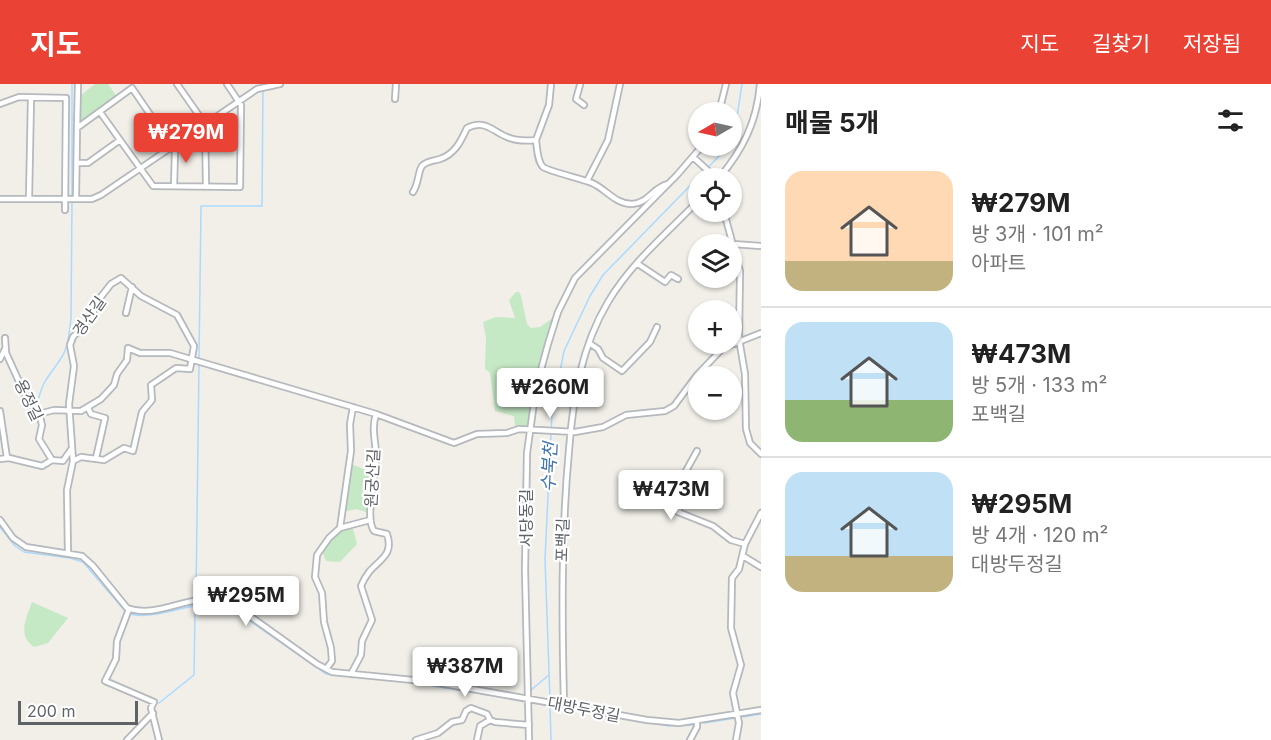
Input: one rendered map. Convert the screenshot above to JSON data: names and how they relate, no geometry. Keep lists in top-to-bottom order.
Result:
{
  "streets": {
    "street": [
      "경산길",
      "용정길",
      "원궁산길",
      "서당동길",
      "포백길",
      "대방두정길"
    ]
  },
  "crossings": [
    ["원궁산길", "대방두정길"],
    ["서당동길", "대방두정길"],
    ["포백길", "대방두정길"]
  ],
  "water": ["수북천"],
  "scale_bar": "200 m",
  "north": "left",
  "page": {
    "header": "지도",
    "nav": ["지도", "길찾기", "저장됨"],
    "heading": "매물 5개",
    "map_buttons": ["+", "−"],
    "price": [
      "₩279M",
      "₩260M",
      "₩473M",
      "₩295M",
      "₩387M"
    ],
    "list": [
      {
        "name": "₩279M",
        "note": "방 3개 · 101 m² · 아파트"
      },
      {
        "name": "₩473M",
        "note": "방 5개 · 133 m² · 포백길"
      },
      {
        "name": "₩295M",
        "note": "방 4개 · 120 m² · 대방두정길"
      }
    ],
    "scale": "200 m"
  }
}
